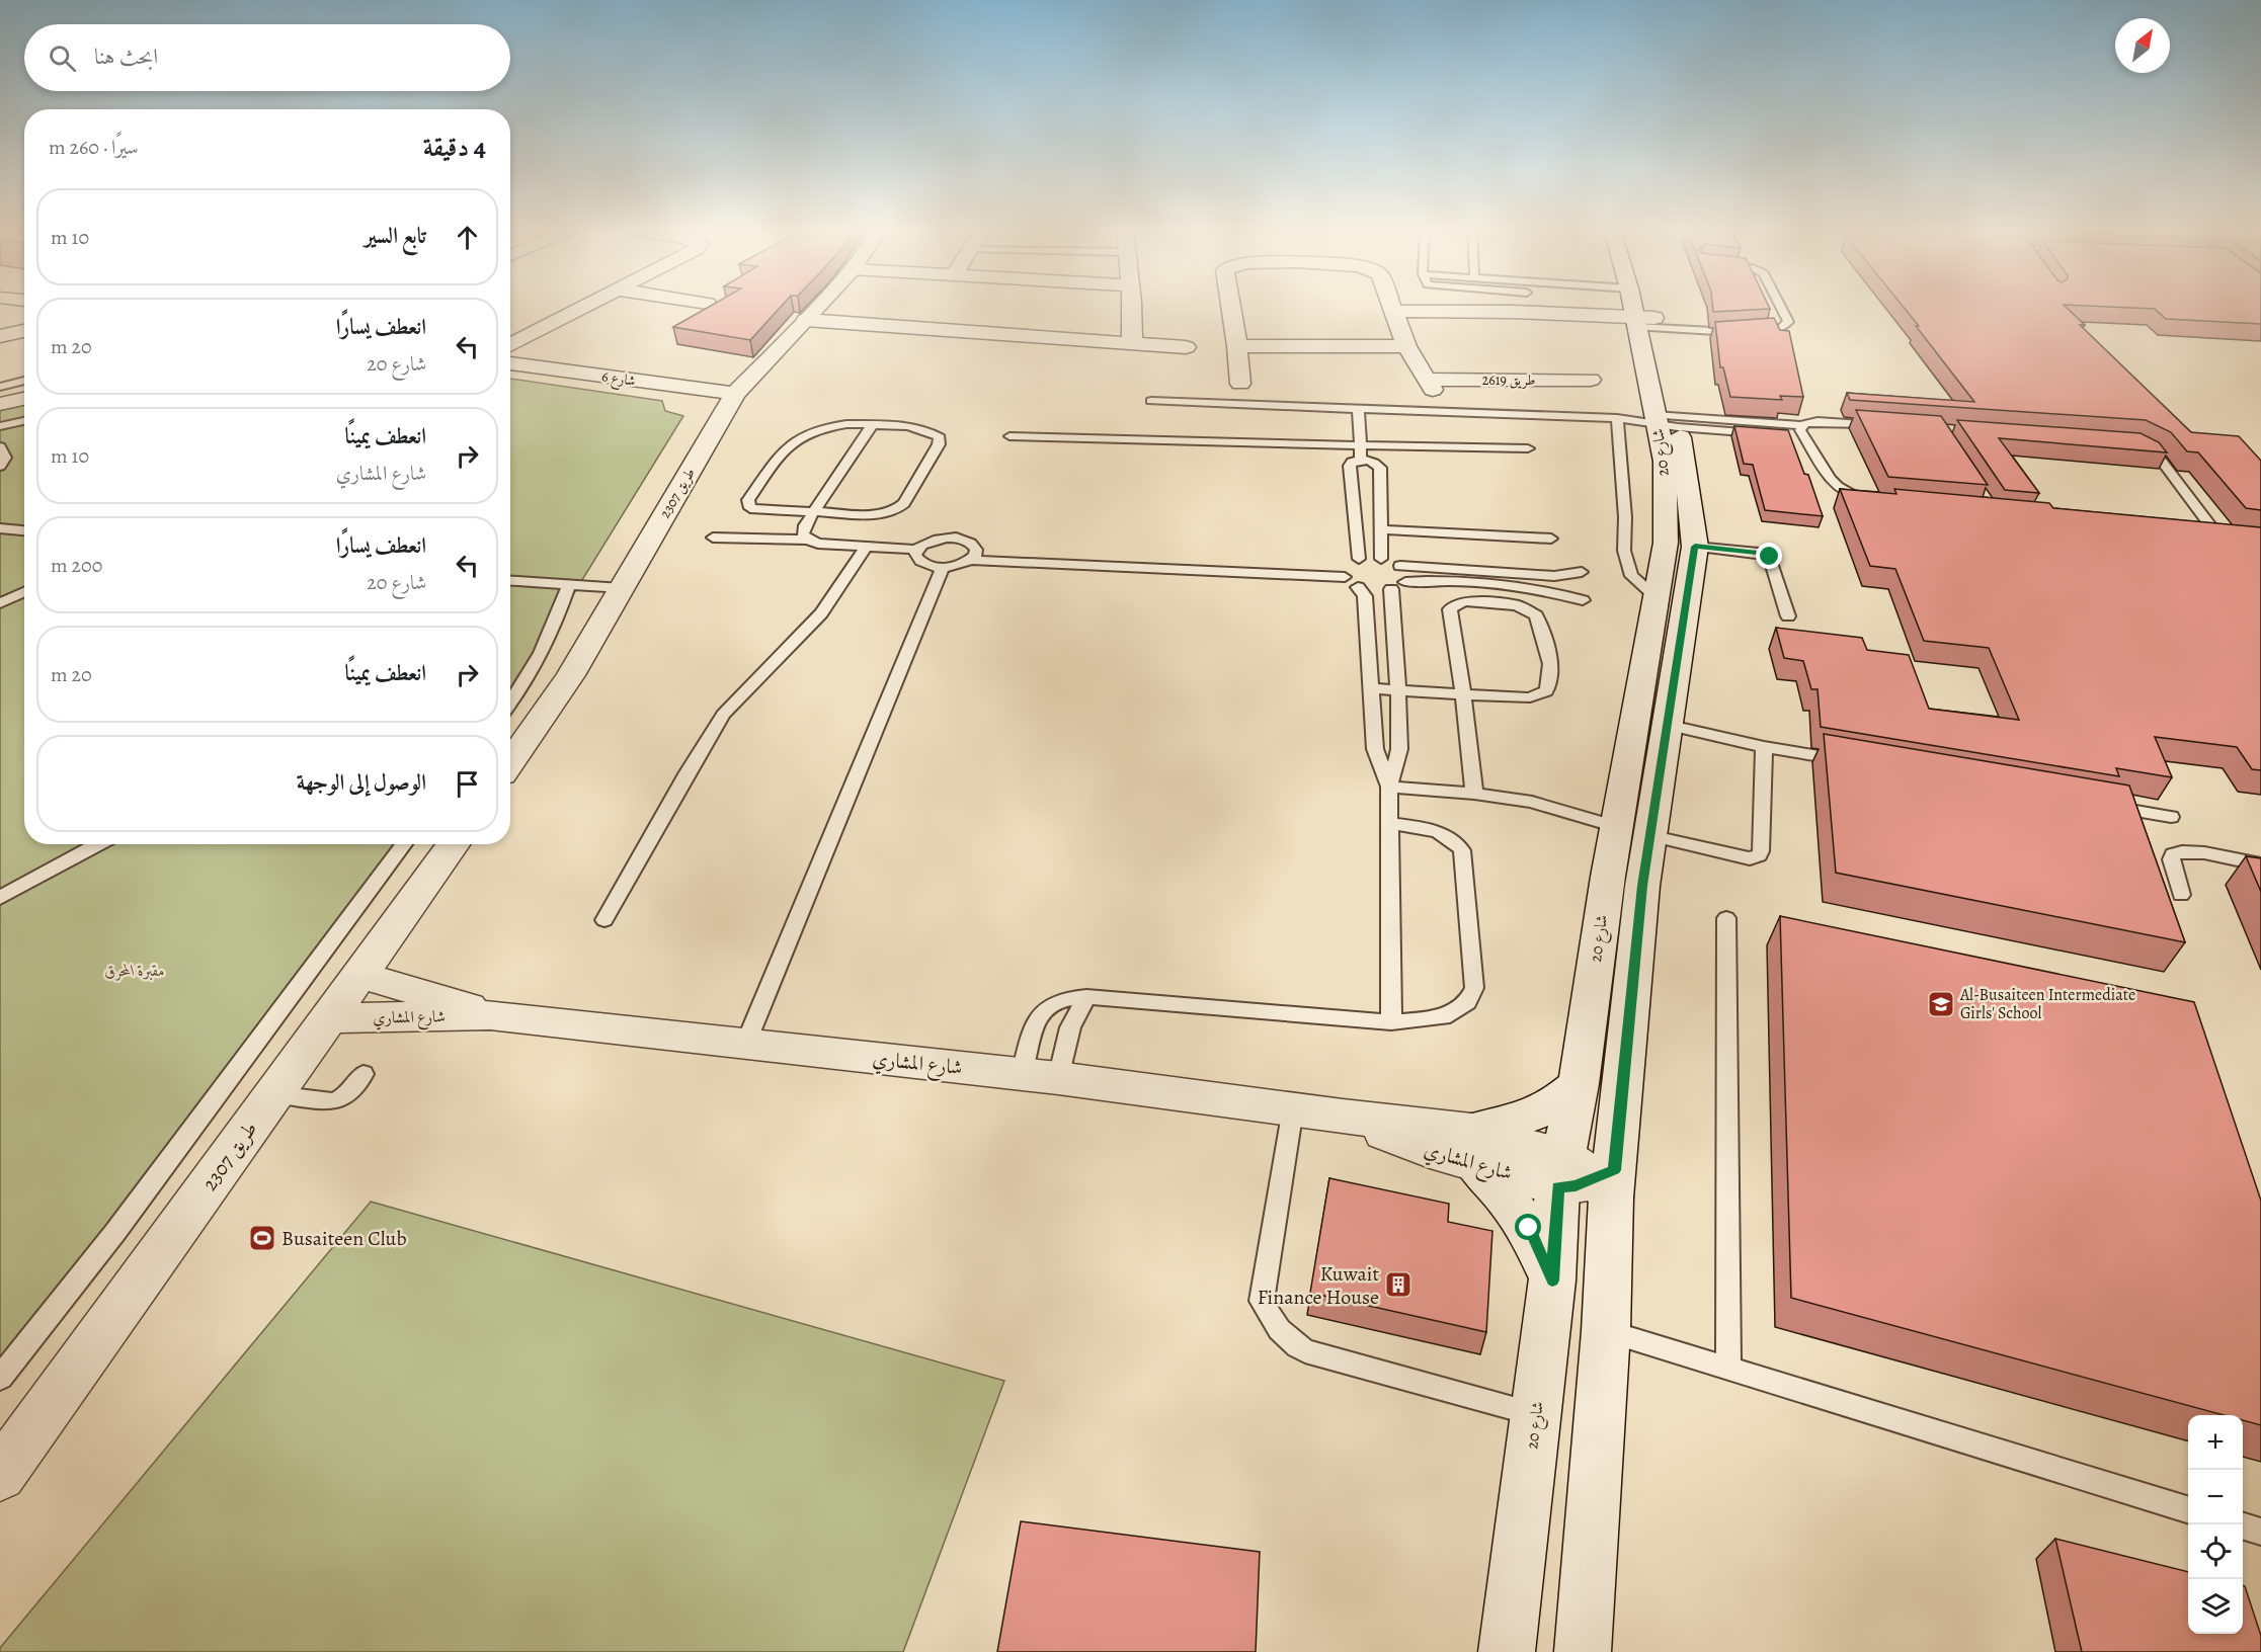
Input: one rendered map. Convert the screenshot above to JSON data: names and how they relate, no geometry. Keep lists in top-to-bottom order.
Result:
{
  "streets": {
    "street": [
      "شارع 6",
      "طريق 2619",
      "شارع 20",
      "طريق 2307",
      "شارع المشاري"
    ]
  },
  "crossings": [
    ["شارع 6", "طريق 2307"],
    ["شارع 20", "شارع المشاري"],
    ["طريق 2307", "شارع المشاري"]
  ],
  "parks": ["مقبرة المحرق"],
  "places": {
    "school or university": ["Al-Busaiteen Intermediate Girls' School"],
    "sports": ["Busaiteen Club"],
    "building": ["Kuwait Finance House"]
  },
  "north": "top right",
  "page": {
    "search": "ابحث هنا",
    "heading": ["4 دقيقة", "سيرًا · 260 m"],
    "list": [
      ["تابع السير", "10 m"],
      ["انعطف يسارًا", "شارع 20", "20 m"],
      ["انعطف يمينًا", "شارع المشاري", "10 m"],
      ["انعطف يسارًا", "شارع 20", "200 m"],
      ["انعطف يمينًا", "20 m"],
      "الوصول إلى الوجهة"
    ],
    "map_buttons": ["+", "−"]
  }
}
